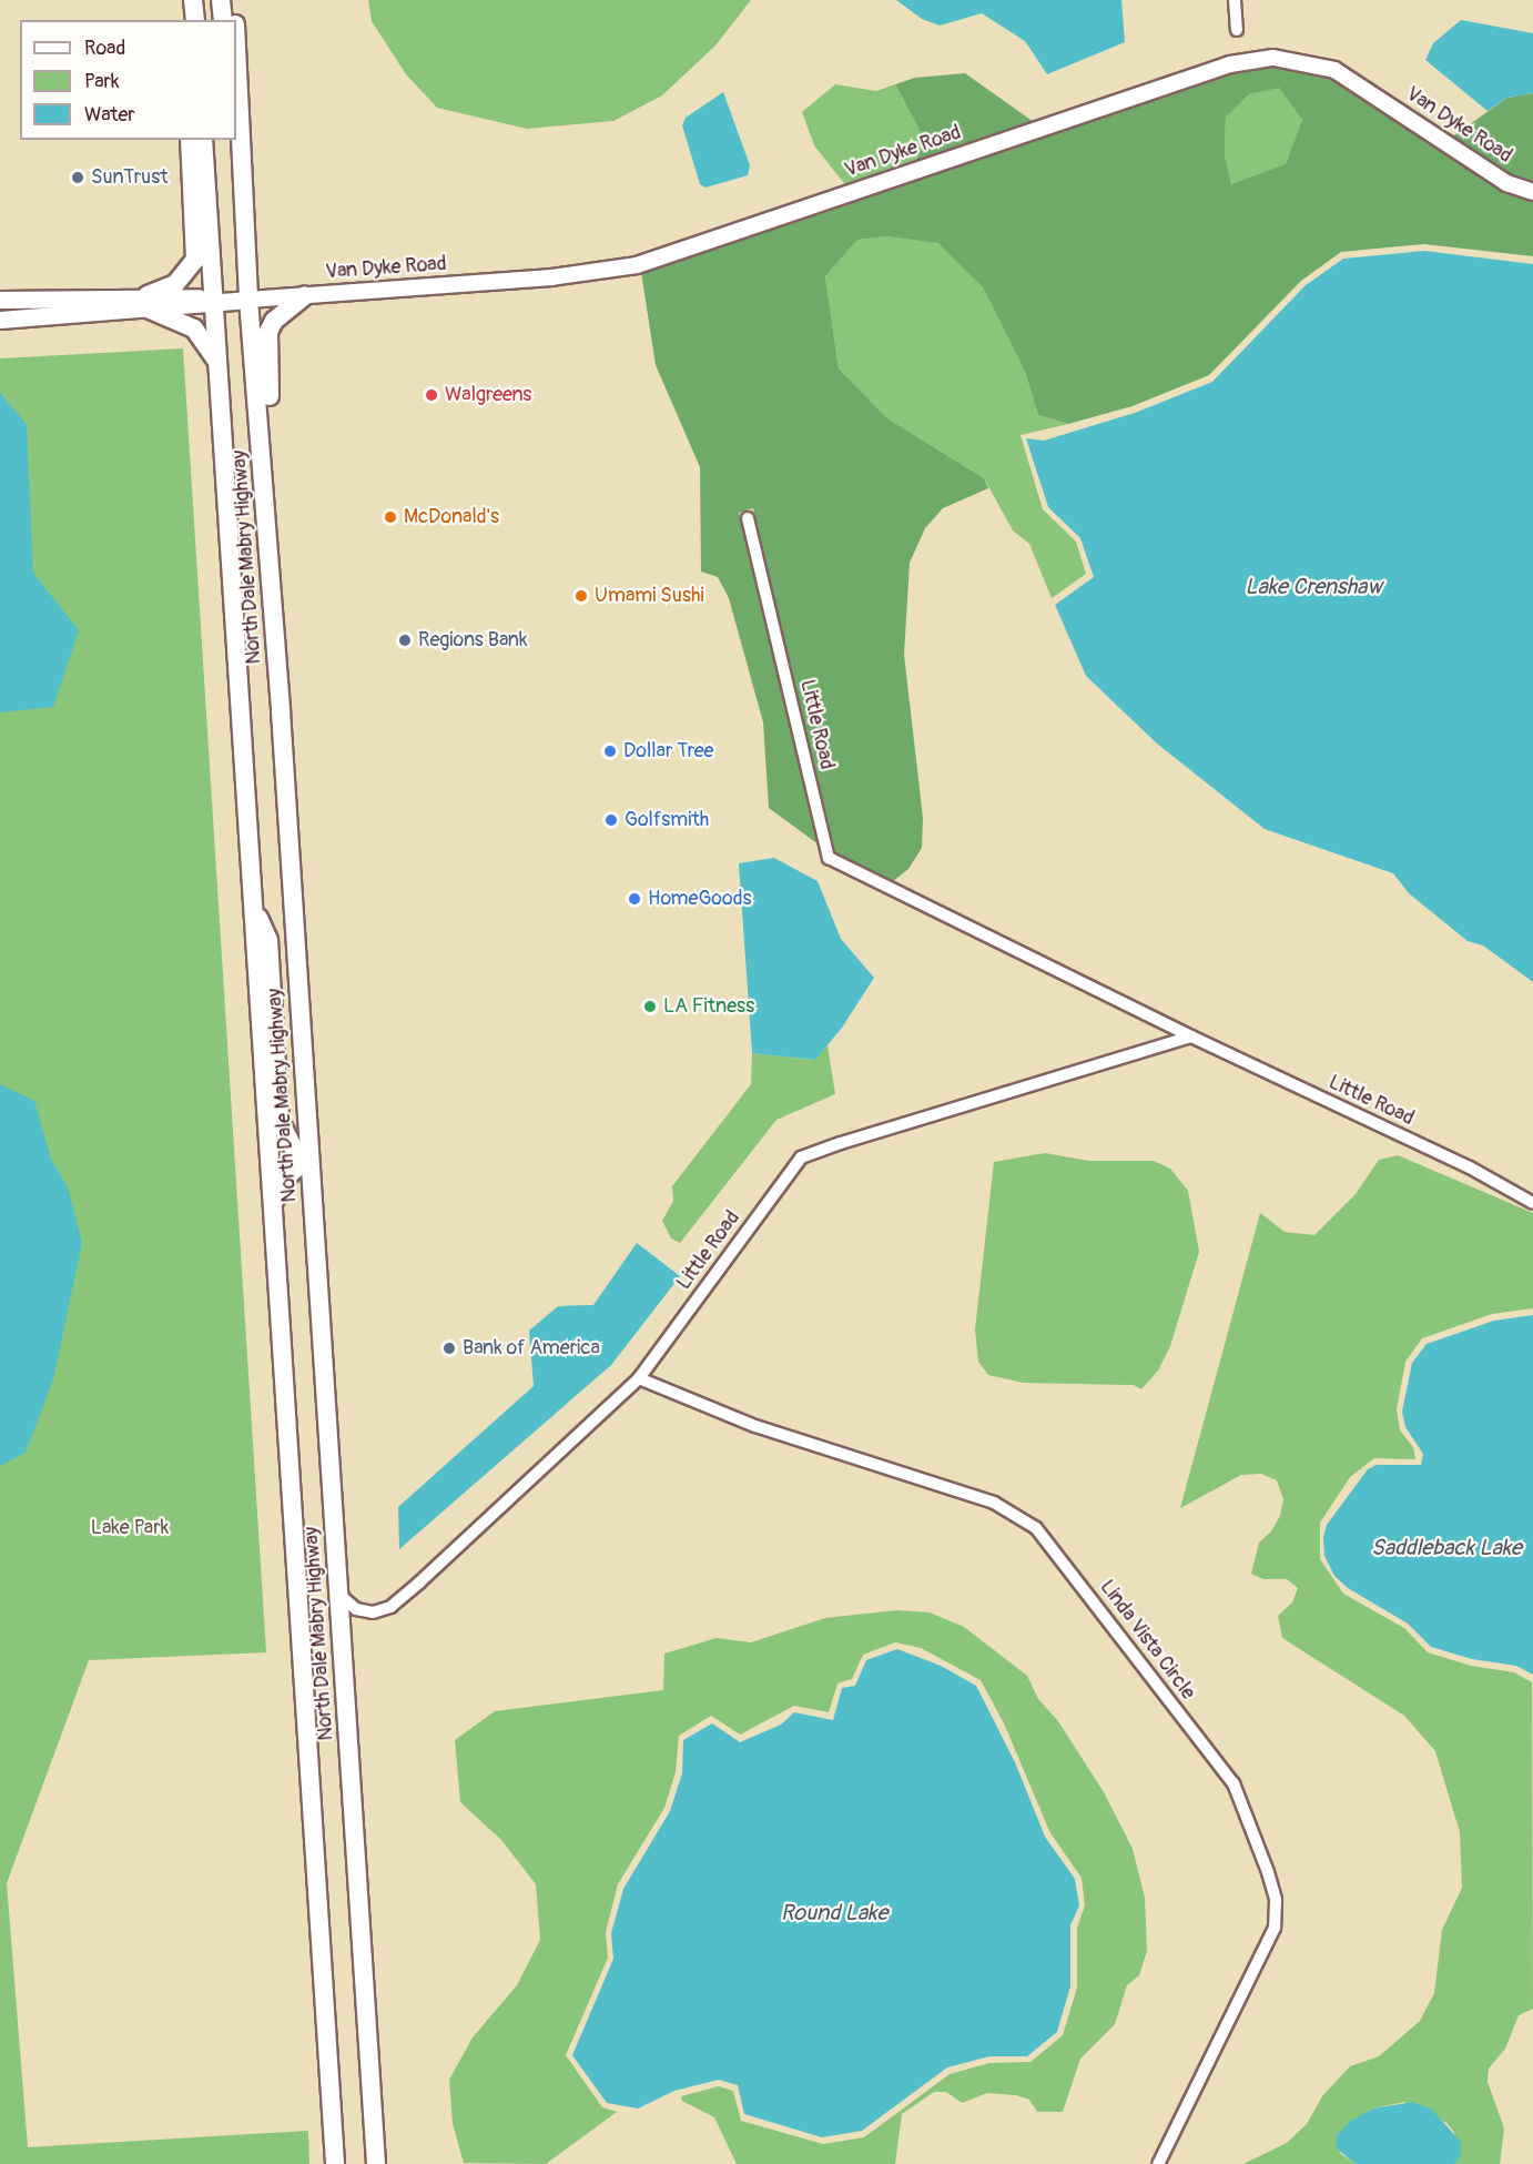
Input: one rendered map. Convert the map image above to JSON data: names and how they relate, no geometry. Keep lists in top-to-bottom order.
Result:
{
  "streets": {
    "main road": ["Van Dyke Road", "North Dale Mabry Highway"],
    "street": ["Little Road", "Linda Vista Circle"]
  },
  "crossings": [
    ["Van Dyke Road", "North Dale Mabry Highway"],
    ["North Dale Mabry Highway", "Little Road"],
    ["Little Road", "Linda Vista Circle"]
  ],
  "water": ["Lake Crenshaw", "Saddleback Lake", "Round Lake"],
  "parks": ["Lake Park"],
  "places": [
    "SunTrust",
    "Walgreens",
    "McDonald's",
    "Umami Sushi",
    "Regions Bank",
    "Dollar Tree",
    "Golfsmith",
    "HomeGoods",
    "LA Fitness",
    "Bank of America"
  ],
  "legend": ["Road", "Park", "Water"]
}
